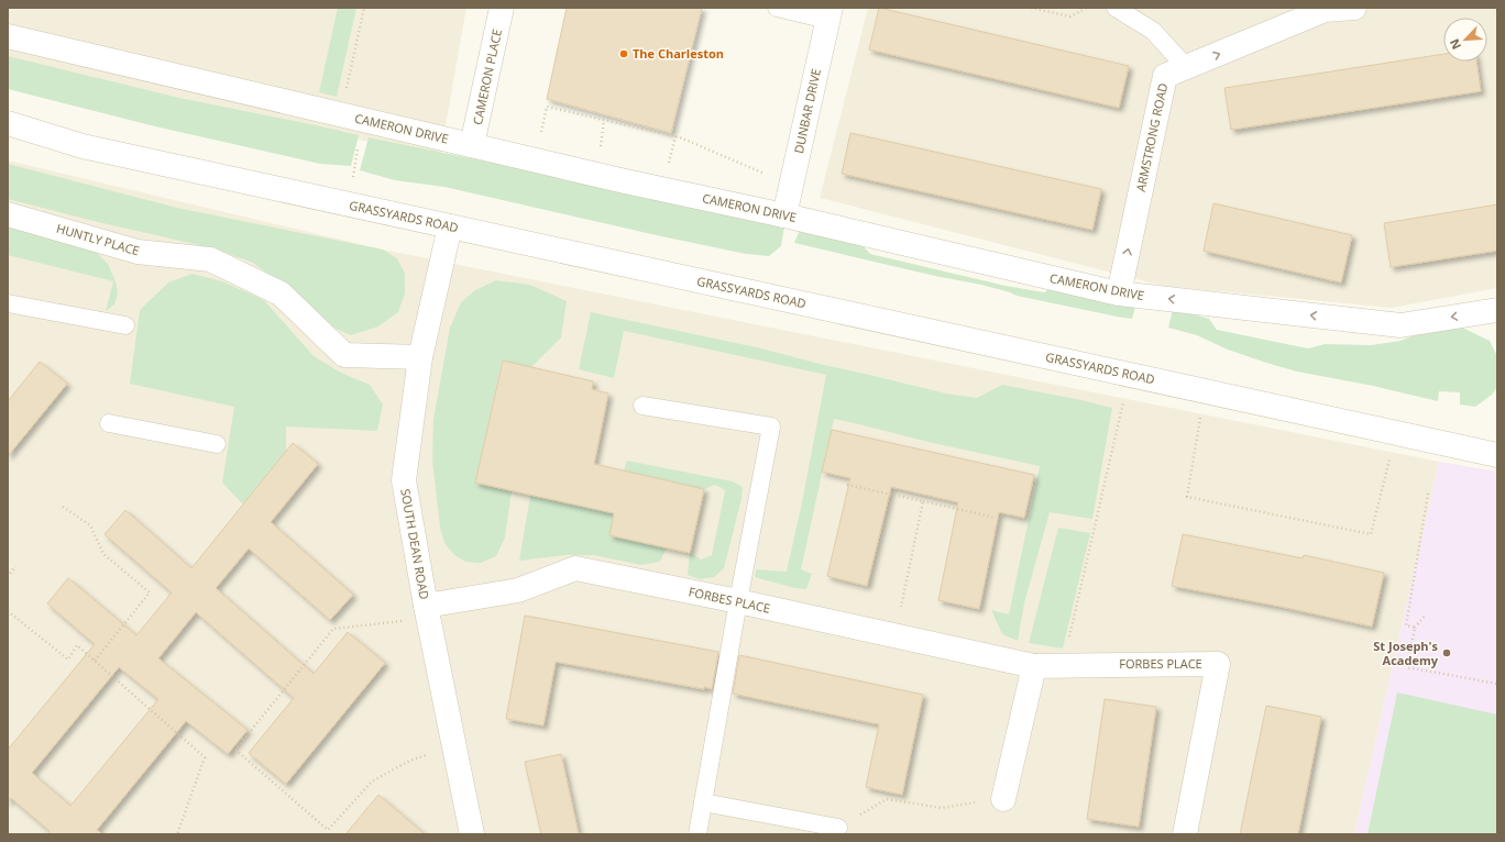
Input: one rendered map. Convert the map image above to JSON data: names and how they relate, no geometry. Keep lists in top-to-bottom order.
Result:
{
  "streets": {
    "street": [
      "CAMERON PLACE",
      "DUNBAR DRIVE",
      "CAMERON DRIVE",
      "ARMSTRONG ROAD",
      "GRASSYARDS ROAD",
      "HUNTLY PLACE",
      "SOUTH DEAN ROAD",
      "FORBES PLACE"
    ]
  },
  "crossings": [
    ["CAMERON PLACE", "CAMERON DRIVE"],
    ["DUNBAR DRIVE", "CAMERON DRIVE"],
    ["CAMERON DRIVE", "ARMSTRONG ROAD"],
    ["GRASSYARDS ROAD", "SOUTH DEAN ROAD"],
    ["HUNTLY PLACE", "SOUTH DEAN ROAD"],
    ["SOUTH DEAN ROAD", "FORBES PLACE"]
  ],
  "one_way": ["ARMSTRONG ROAD"],
  "places": ["The Charleston", "St Joseph's Academy"],
  "north": "bottom left"
}
